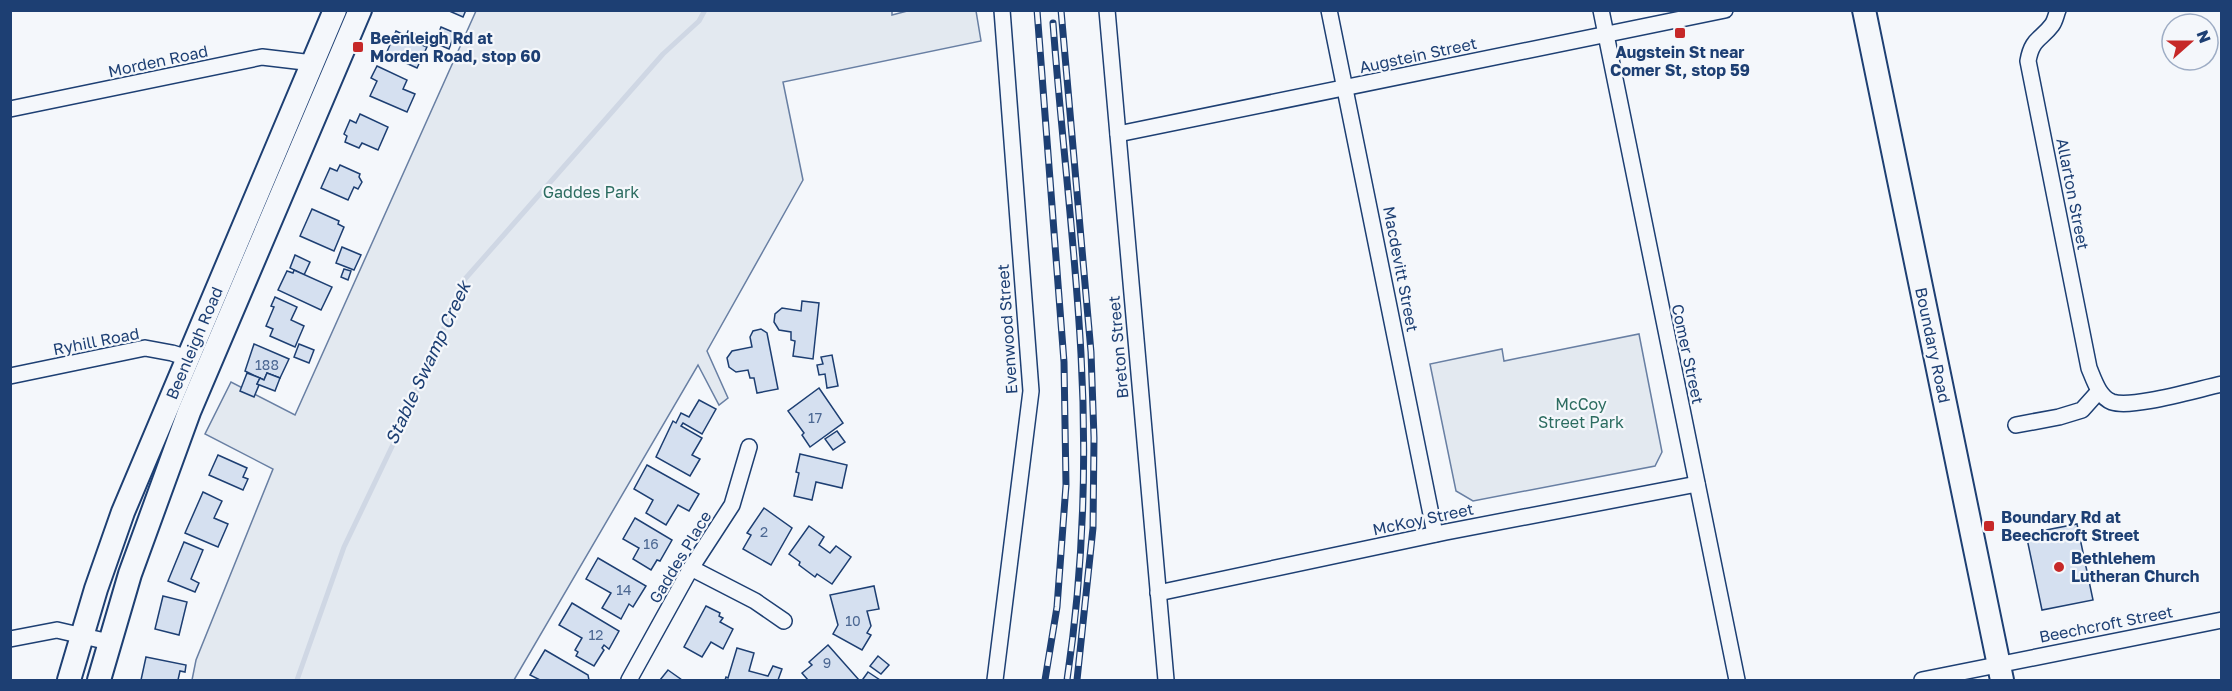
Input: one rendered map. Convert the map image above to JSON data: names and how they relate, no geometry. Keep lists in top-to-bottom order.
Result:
{
  "streets": {
    "main road": ["Beenleigh Road", "Boundary Road"],
    "street": [
      "Augstein Street",
      "Morden Road",
      "Allarton Street",
      "Macdevitt Street",
      "Evenwood Street",
      "Ryhill Road",
      "Breton Street",
      "Comer Street",
      "McKoy Street",
      "Gaddes Place",
      "Beechcroft Street"
    ]
  },
  "crossings": [
    ["Augstein Street", "Macdevitt Street"],
    ["Augstein Street", "Breton Street"],
    ["Augstein Street", "Comer Street"],
    ["Morden Road", "Beenleigh Road"],
    ["Macdevitt Street", "McKoy Street"],
    ["Ryhill Road", "Beenleigh Road"],
    ["Boundary Road", "Beechcroft Street"],
    ["Breton Street", "McKoy Street"],
    ["Comer Street", "McKoy Street"]
  ],
  "water": ["Stable Swamp Creek"],
  "parks": ["Gaddes Park", "McCoy Street Park"],
  "places": {
    "transit": ["Augstein St near Comer St, stop 59", "Beenleigh Rd at Morden Road, stop 60", "Boundary Rd at Beechcroft Street"],
    "other": ["Bethlehem Lutheran Church"]
  },
  "house_numbers": [
    "188",
    "17",
    "2",
    "16",
    "14",
    "10",
    "12",
    "9"
  ],
  "north": "right"
}
